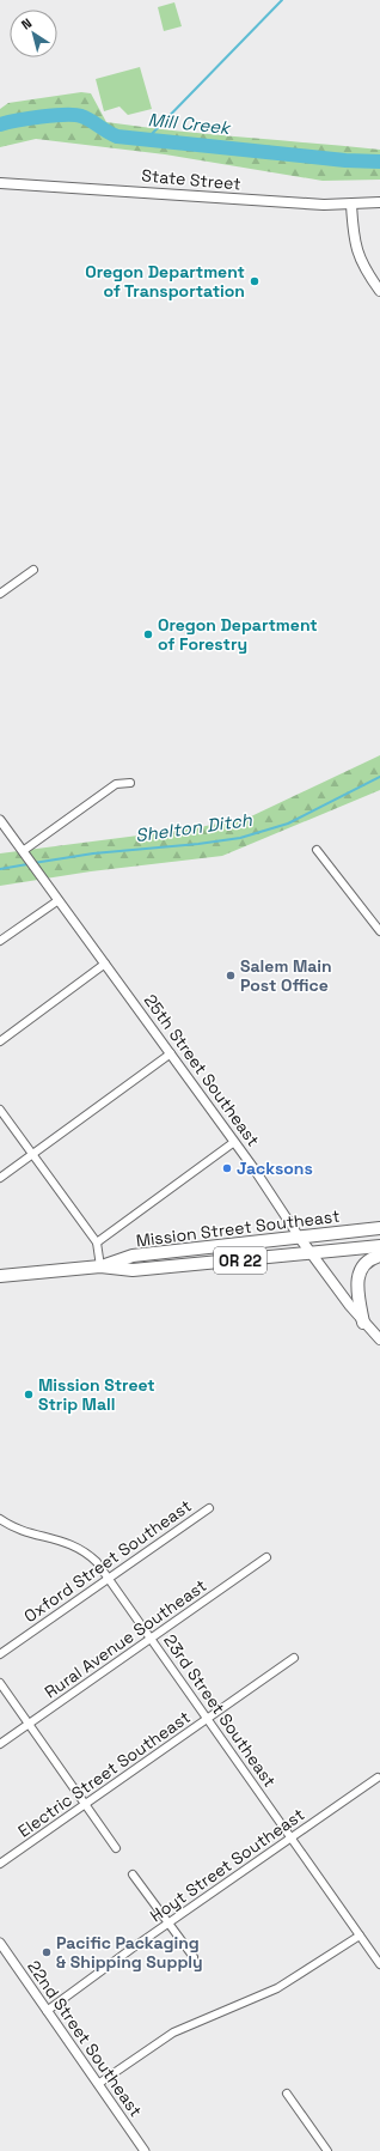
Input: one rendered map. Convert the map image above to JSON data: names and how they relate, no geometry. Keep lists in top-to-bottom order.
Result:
{
  "streets": {
    "highway": ["Mission Street Southeast", "OR 22"],
    "main road": ["State Street", "25th Street Southeast"],
    "street": [
      "Oxford Street Southeast",
      "Rural Avenue Southeast",
      "23rd Street Southeast",
      "Electric Street Southeast",
      "Hoyt Street Southeast",
      "22nd Street Southeast"
    ]
  },
  "crossings": [
    ["25th Street Southeast", "Mission Street Southeast"],
    ["Oxford Street Southeast", "23rd Street Southeast"],
    ["Rural Avenue Southeast", "23rd Street Southeast"],
    ["23rd Street Southeast", "Electric Street Southeast"],
    ["23rd Street Southeast", "Hoyt Street Southeast"],
    ["Hoyt Street Southeast", "22nd Street Southeast"]
  ],
  "water": ["Mill Creek", "Shelton Ditch"],
  "places": [
    "Oregon Department of Transportation",
    "Oregon Department of Forestry",
    "Salem Main Post Office",
    "Jacksons",
    "Mission Street Strip Mall",
    "Pacific Packaging & Shipping Supply"
  ],
  "north": "top left"
}
